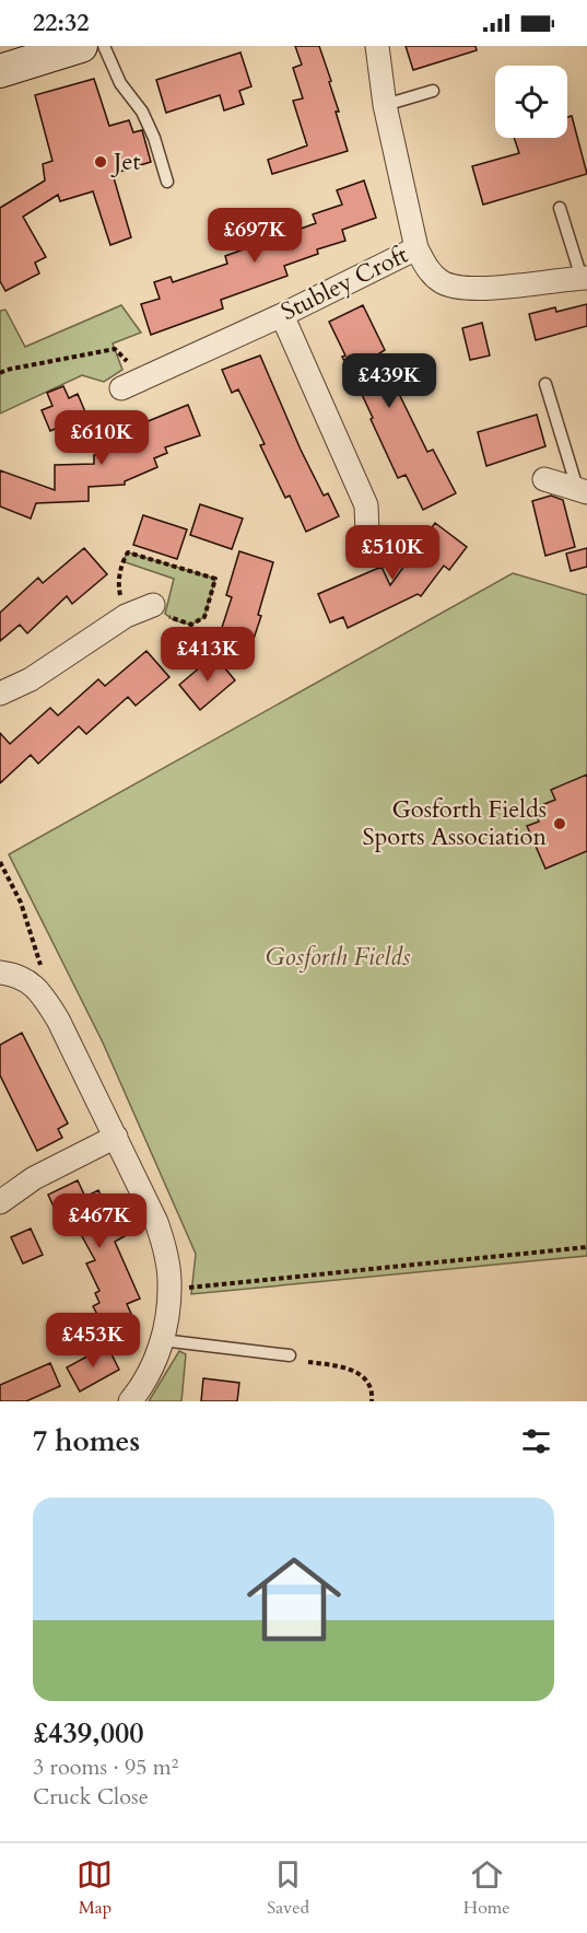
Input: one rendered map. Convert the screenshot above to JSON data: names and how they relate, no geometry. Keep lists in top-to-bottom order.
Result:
{
  "streets": {
    "street": ["Stubley Croft"]
  },
  "parks": ["Gosforth Fields"],
  "places": ["Jet", "Gosforth Fields Sports Association"],
  "page": {
    "status": "22:32",
    "price": [
      "£697K",
      "£439K",
      "£610K",
      "£510K",
      "£413K",
      "£467K",
      "£453K"
    ],
    "heading": "7 homes",
    "list": [
      {
        "name": "£439,000",
        "note": "3 rooms · 95 m² · Cruck Close"
      }
    ],
    "tabs": ["Map", "Saved", "Home"]
  }
}
